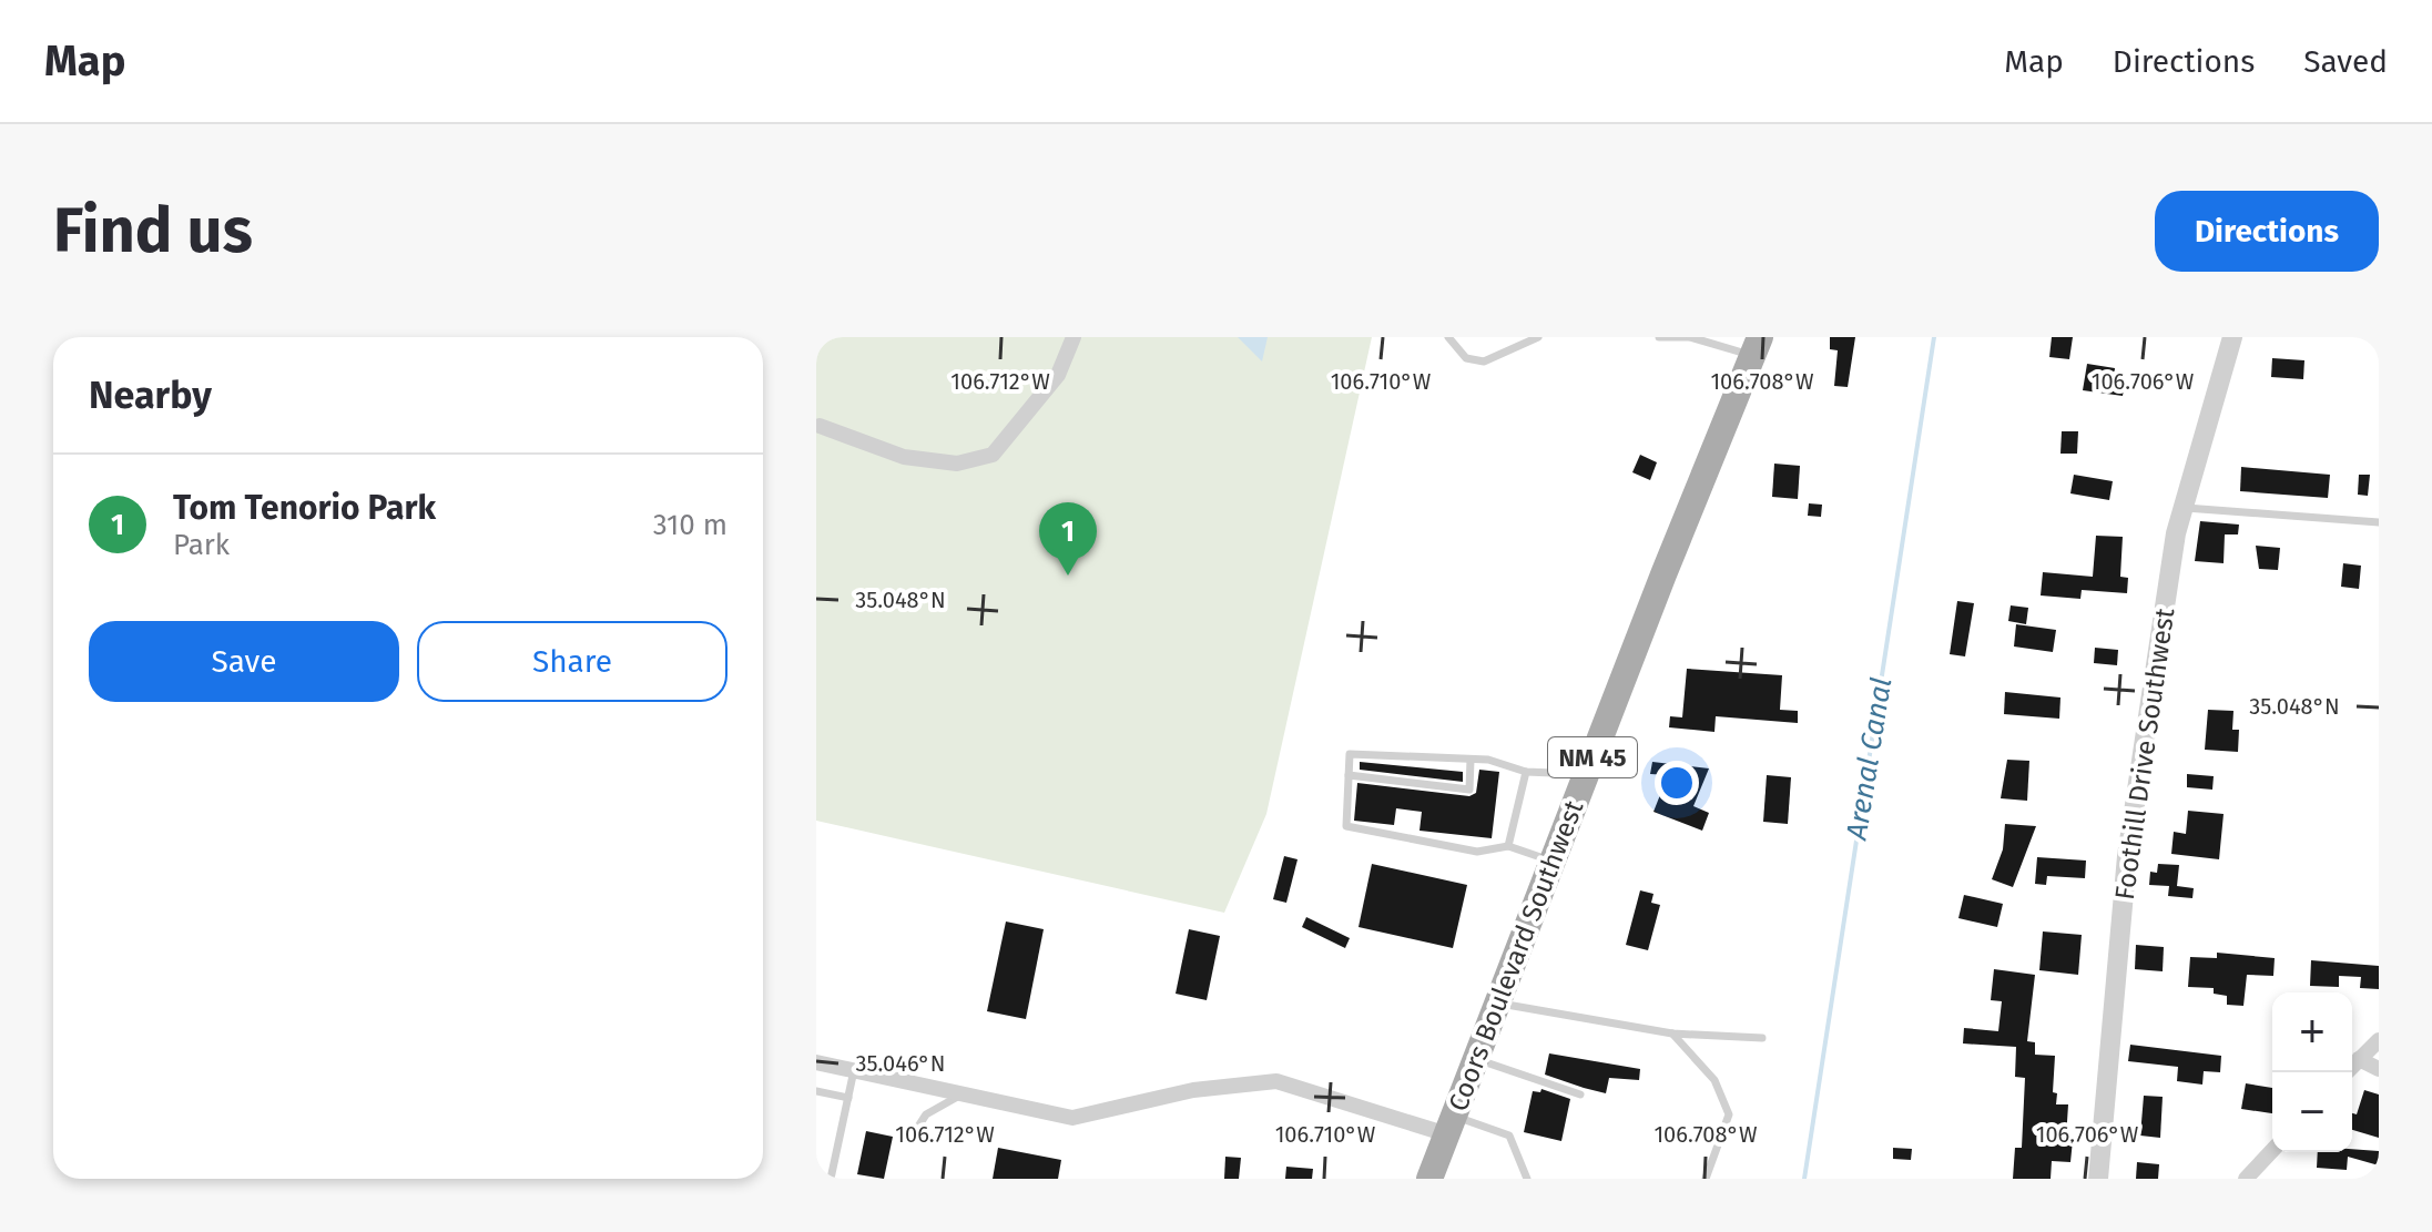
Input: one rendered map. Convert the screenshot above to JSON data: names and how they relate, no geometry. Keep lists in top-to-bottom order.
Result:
{
  "streets": {
    "main road": ["NM 45", "Coors Boulevard Southwest"],
    "street": ["Foothill Drive Southwest"]
  },
  "water": ["Arenal Canal"],
  "page": {
    "header": "Map",
    "nav": ["Map", "Directions", "Saved"],
    "buttons": [
      "Directions",
      ["Save", "Share"]
    ],
    "title": "Find us",
    "heading": "Nearby",
    "list": [
      {
        "mark": "1",
        "name": "Tom Tenorio Park",
        "note": "Park",
        "value": "310 m"
      }
    ],
    "pins": "1",
    "map_buttons": ["+", "−"]
  },
  "coordinates": [
    "106.712°W",
    "106.710°W",
    "106.708°W",
    "106.706°W",
    "35.048°N",
    "35.046°N"
  ]
}
